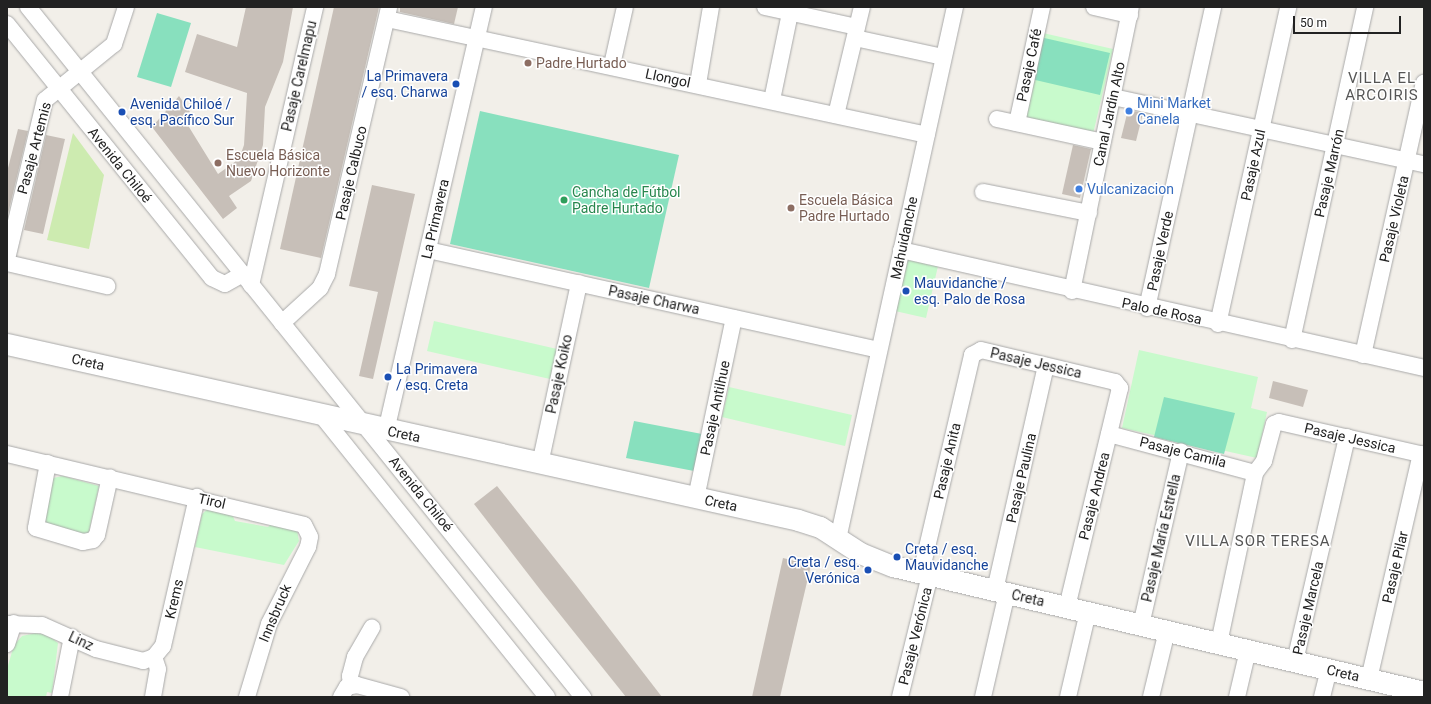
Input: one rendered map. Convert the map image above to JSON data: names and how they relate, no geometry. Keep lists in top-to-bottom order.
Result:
{
  "streets": {
    "street": [
      "Pasaje Café",
      "Pasaje Carelmapu",
      "Llongol",
      "Canal Jardin Alto",
      "Pasaje Artemis",
      "Avenida Chiloé",
      "Pasaje Azul",
      "Pasaje Calbuco",
      "Pasaje Marrón",
      "La Primavera",
      "Pasaje Violeta",
      "Mahuidanche",
      "Pasaje Verde",
      "Pasaje Charwa",
      "Palo de Rosa",
      "Creta",
      "Pasaje Jessica",
      "Pasaje Koiko",
      "Pasaje Antilhue",
      "Pasaje Camila",
      "Pasaje Anita",
      "Pasaje Paulina",
      "Pasaje Andrea",
      "Tirol",
      "Pasaje María Estrella",
      "Pasaje Pilar",
      "Krems",
      "Pasaje Marcela",
      "Innsbruck",
      "Pasaje Verónica",
      "Linz"
    ]
  },
  "crossings": [
    ["Pasaje Carelmapu", "Avenida Chiloé"],
    ["Llongol", "Pasaje Calbuco"],
    ["Llongol", "La Primavera"],
    ["Llongol", "Mahuidanche"],
    ["Canal Jardin Alto", "Palo de Rosa"],
    ["Pasaje Artemis", "Avenida Chiloé"],
    ["Avenida Chiloé", "Pasaje Calbuco"],
    ["Avenida Chiloé", "Creta"],
    ["Pasaje Azul", "Palo de Rosa"],
    ["Pasaje Marrón", "Palo de Rosa"],
    ["La Primavera", "Pasaje Charwa"],
    ["La Primavera", "Creta"],
    ["Pasaje Violeta", "Palo de Rosa"],
    ["Mahuidanche", "Pasaje Charwa"],
    ["Mahuidanche", "Palo de Rosa"],
    ["Mahuidanche", "Creta"],
    ["Pasaje Verde", "Palo de Rosa"],
    ["Pasaje Charwa", "Pasaje Koiko"],
    ["Pasaje Charwa", "Pasaje Antilhue"],
    ["Creta", "Pasaje Koiko"],
    ["Creta", "Pasaje Antilhue"],
    ["Creta", "Pasaje Anita"],
    ["Creta", "Pasaje Paulina"],
    ["Creta", "Pasaje Andrea"],
    ["Creta", "Pasaje María Estrella"],
    ["Creta", "Pasaje Pilar"],
    ["Creta", "Pasaje Marcela"],
    ["Creta", "Pasaje Verónica"],
    ["Pasaje Jessica", "Pasaje Camila"],
    ["Pasaje Jessica", "Pasaje Anita"],
    ["Pasaje Jessica", "Pasaje Paulina"],
    ["Pasaje Jessica", "Pasaje Andrea"],
    ["Pasaje Jessica", "Pasaje Pilar"],
    ["Pasaje Jessica", "Pasaje Marcela"],
    ["Pasaje Camila", "Pasaje Andrea"],
    ["Pasaje Camila", "Pasaje María Estrella"],
    ["Pasaje Anita", "Pasaje Verónica"],
    ["Tirol", "Krems"],
    ["Tirol", "Innsbruck"],
    ["Krems", "Linz"]
  ],
  "districts": ["VILLA EL ARCOIRIS", "VILLA SOR TERESA"],
  "places": [
    "Padre Hurtado",
    "La Primavera / esq. Charwa",
    "Mini Market Canela",
    "Avenida Chiloé / esq. Pacífico Sur",
    "Escuela Básica Nuevo Horizonte",
    "Vulcanizacion",
    "Cancha de Fútbol Padre Hurtado",
    "Escuela Básica Padre Hurtado",
    "Mauvidanche / esq. Palo de Rosa",
    "La Primavera / esq. Creta",
    "Creta / esq. Mauvidanche",
    "Creta / esq. Verónica"
  ],
  "scale_bar": "50 m"
}
